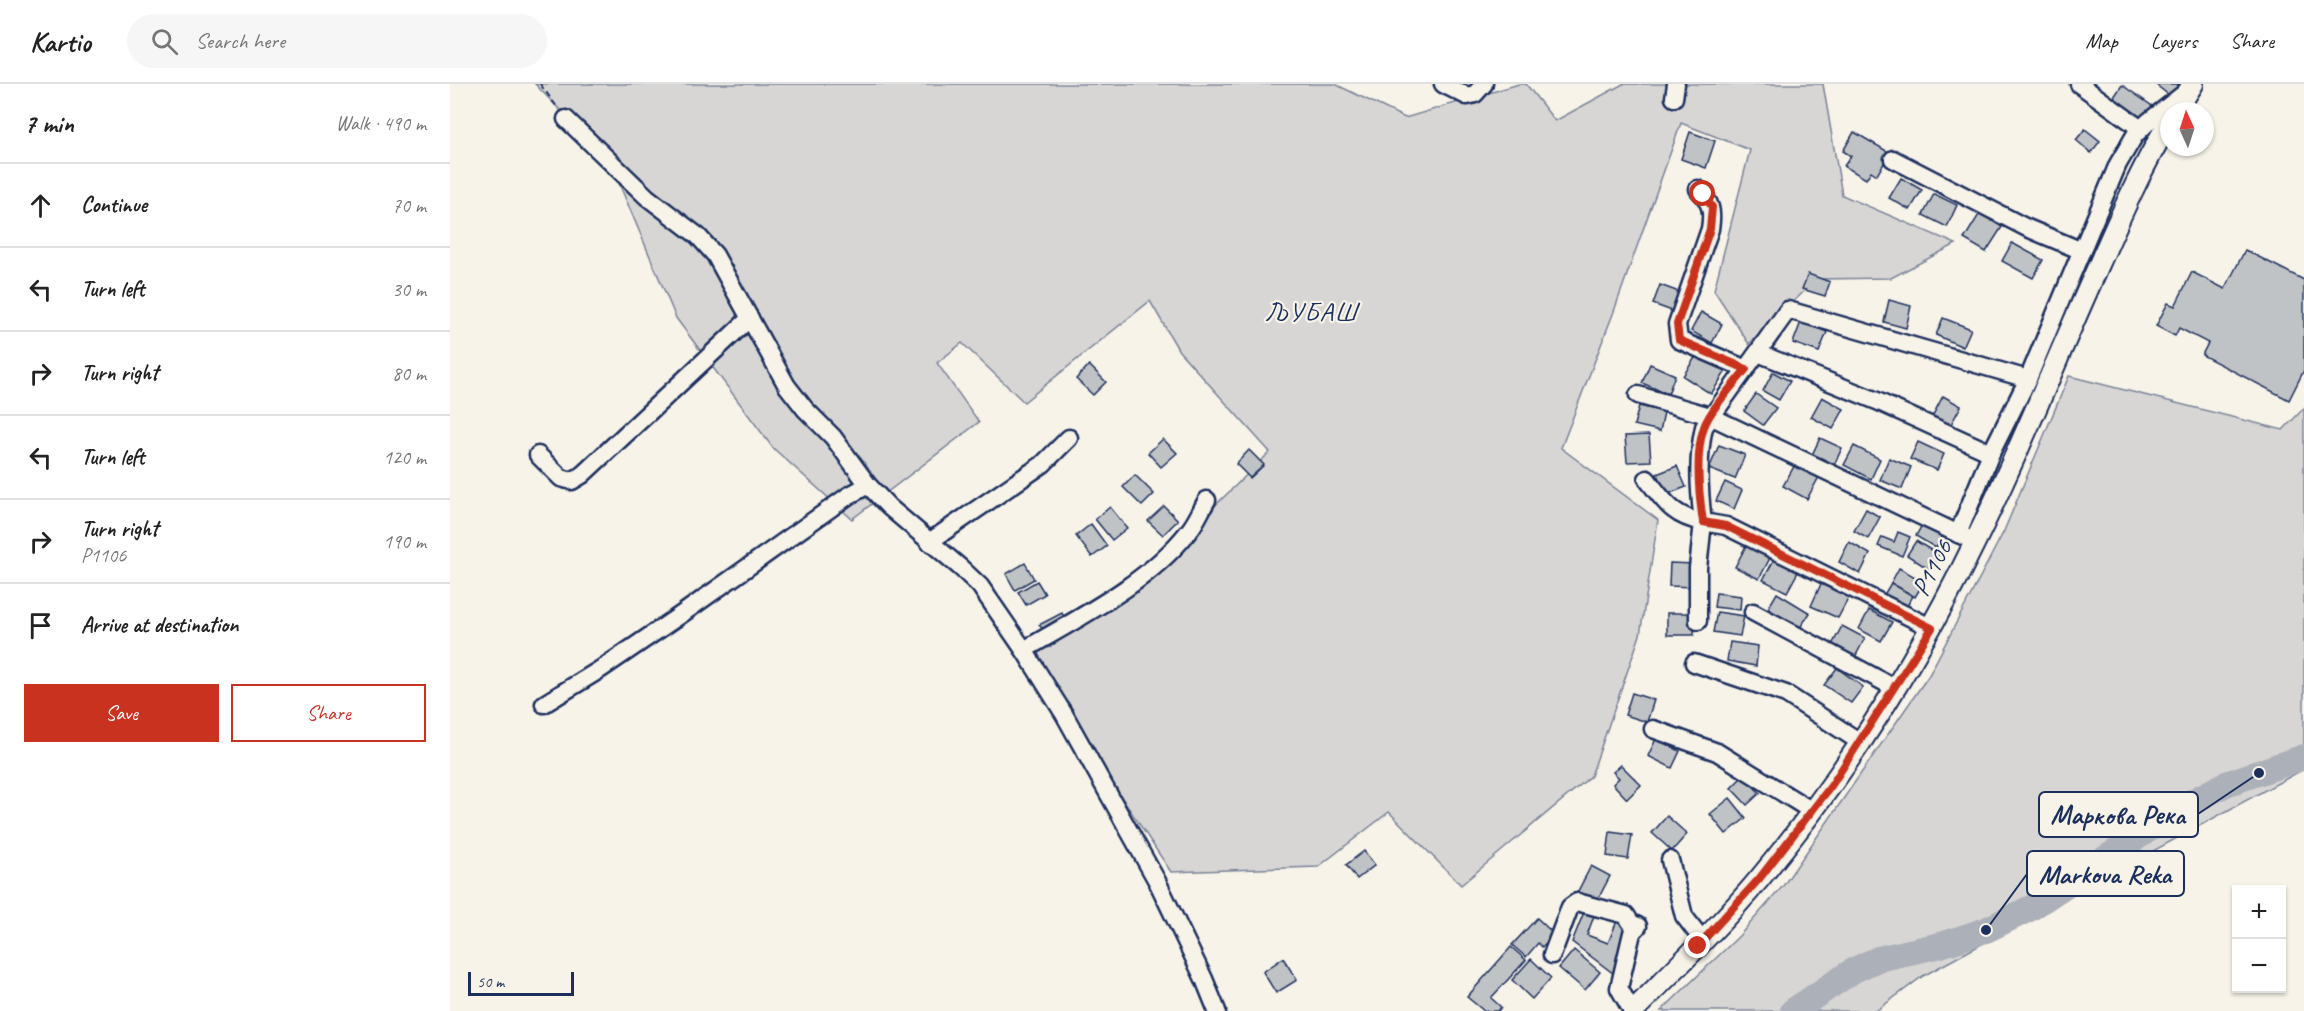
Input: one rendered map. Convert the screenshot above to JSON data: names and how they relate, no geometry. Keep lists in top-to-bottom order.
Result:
{
  "streets": {
    "main road": ["P1106"]
  },
  "districts": ["ЉУБАШ"],
  "places": ["Маркова Река", "Markova Reka"],
  "scale_bar": "50 m",
  "north": "top",
  "page": {
    "header": "Kartio",
    "search": "Search here",
    "nav": ["Map", "Layers", "Share"],
    "heading": ["7 min", "Walk · 490 m"],
    "list": [
      ["Continue", "70 m"],
      ["Turn left", "30 m"],
      ["Turn right", "80 m"],
      ["Turn left", "120 m"],
      ["Turn right", "P1106", "190 m"],
      "Arrive at destination"
    ],
    "buttons": ["Save", "Share"],
    "map_buttons": ["+", "−"],
    "scale": "50 m"
  }
}
